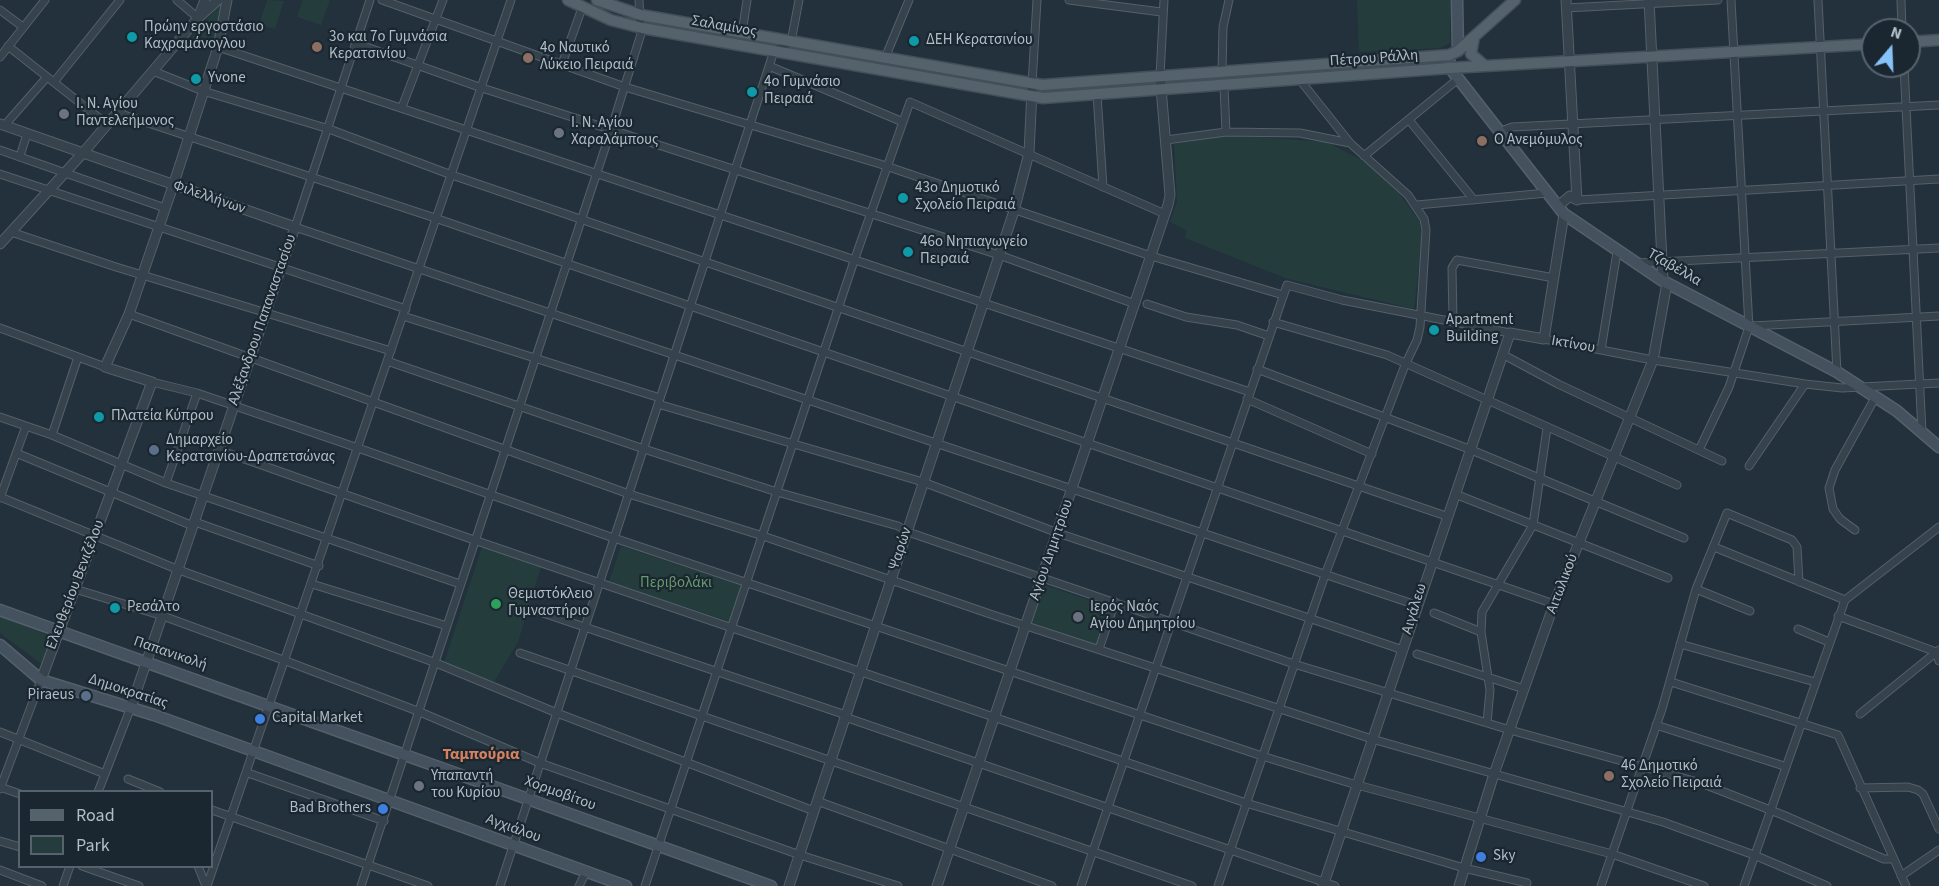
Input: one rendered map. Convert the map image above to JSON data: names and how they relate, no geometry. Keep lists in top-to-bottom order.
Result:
{
  "streets": {
    "main road": [
      "Σαλαμίνος",
      "Πέτρου Ράλλη",
      "Τζαβέλλα",
      "Παπανικολή",
      "Δημοκρατίας",
      "Χορμοβίτου",
      "Αγχιάλου"
    ],
    "street": [
      "Φιλελλήνων",
      "Αλέξανδρου Παπαναστασίου",
      "Ικτίνου",
      "Ψαρών",
      "Αγίου Δημητρίου",
      "Αιτωλικού",
      "Ελευθερίου Βενιζέλου",
      "Αιγάλεω"
    ]
  },
  "crossings": [
    ["Σαλαμίνος", "Πέτρου Ράλλη"],
    ["Πέτρου Ράλλη", "Τζαβέλλα"],
    ["Πέτρου Ράλλη", "Ψαρών"],
    ["Πέτρου Ράλλη", "Αγίου Δημητρίου"],
    ["Πέτρου Ράλλη", "Αιτωλικού"],
    ["Φιλελλήνων", "Αλέξανδρου Παπαναστασίου"],
    ["Φιλελλήνων", "Ψαρών"],
    ["Φιλελλήνων", "Αγίου Δημητρίου"],
    ["Φιλελλήνων", "Αιγάλεω"],
    ["Τζαβέλλα", "Ικτίνου"],
    ["Τζαβέλλα", "Αιτωλικού"],
    ["Αλέξανδρου Παπαναστασίου", "Παπανικολή"],
    ["Αλέξανδρου Παπαναστασίου", "Δημοκρατίας"],
    ["Ικτίνου", "Αιτωλικού"],
    ["Ικτίνου", "Αιγάλεω"],
    ["Ελευθερίου Βενιζέλου", "Παπανικολή"],
    ["Ελευθερίου Βενιζέλου", "Δημοκρατίας"],
    ["Παπανικολή", "Χορμοβίτου"],
    ["Δημοκρατίας", "Αγχιάλου"]
  ],
  "districts": ["Ταμπούρια"],
  "parks": ["Περιβολάκι"],
  "places": [
    "Πρώην εργοστάσιο Καχραμάνογλου",
    "ΔΕΗ Κερατσινίου",
    "3ο και 7ο Γυμνάσια Κερατσινίου",
    "4ο Ναυτικό Λύκειο Πειραιά",
    "Yvone",
    "4ο Γυμνάσιο Πειραιά",
    "Ι. Ν. Αγίου Παντελεήμονος",
    "Ι. Ν. Αγίου Χαραλάμπους",
    "Ο Ανεμόμυλος",
    "43ο Δημοτικό Σχολείο Πειραιά",
    "46ο Νηπιαγωγείο Πειραιά",
    "Apartment Building",
    "Πλατεία Κύπρου",
    "Δημαρχείο Κερατσινίου-Δραπετσώνας",
    "Θεμιστόκλειο Γυμναστήριο",
    "Ρεσάλτο",
    "Ιερός Ναός Αγίου Δημητρίου",
    "Piraeus",
    "Capital Market",
    "46 Δημοτικό Σχολείο Πειραιά",
    "Υπαπαντή του Κυρίου",
    "Bad Brothers",
    "Sky"
  ],
  "legend": ["Road", "Park"],
  "north": "top"
}
